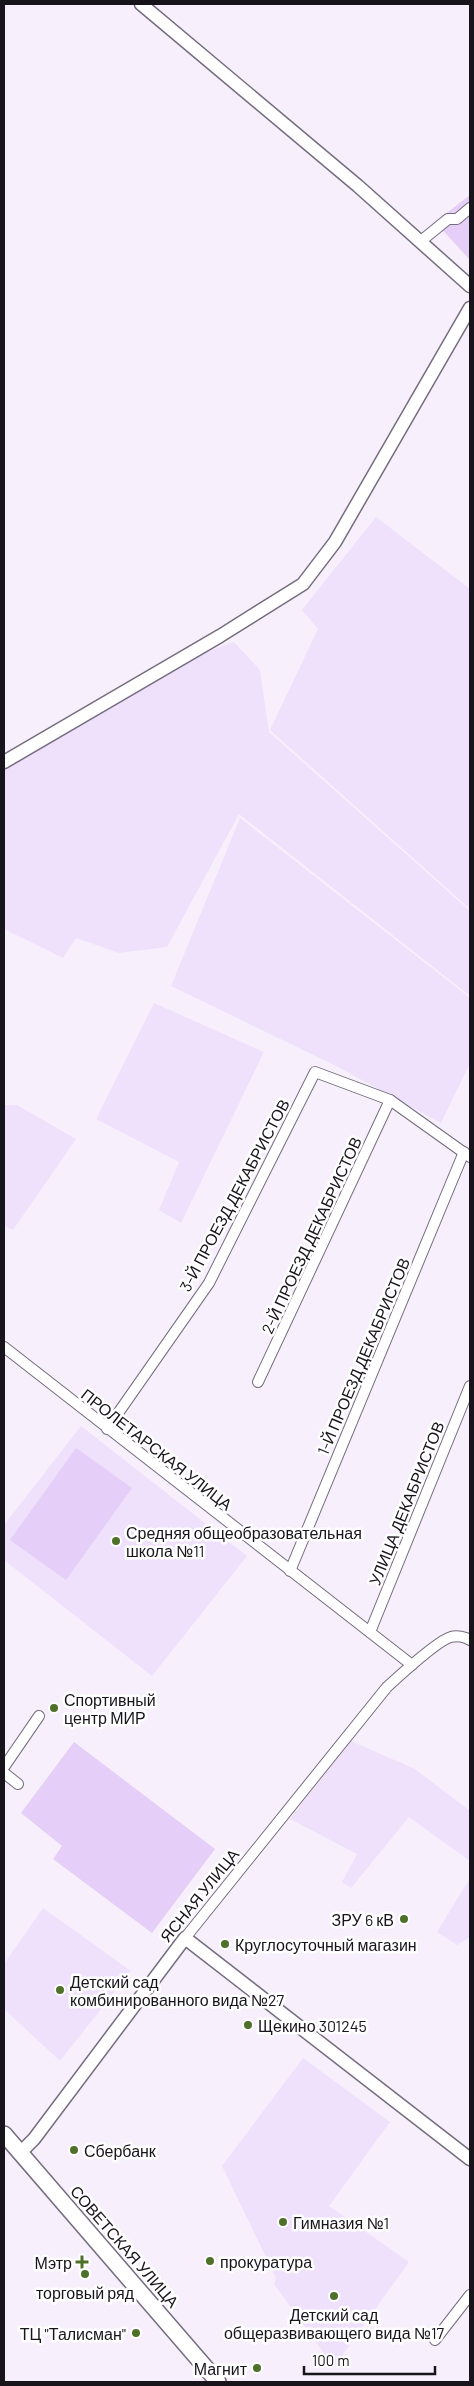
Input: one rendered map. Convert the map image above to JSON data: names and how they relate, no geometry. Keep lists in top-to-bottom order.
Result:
{
  "streets": {
    "main road": ["СОВЕТСКАЯ УЛИЦА"],
    "street": [
      "3-Й ПРОЕЗД ДЕКАБРИСТОВ",
      "2-Й ПРОЕЗД ДЕКАБРИСТОВ",
      "1-Й ПРОЕЗД ДЕКАБРИСТОВ",
      "ПРОЛЕТАРСКАЯ УЛИЦА",
      "УЛИЦА ДЕКАБРИСТОВ",
      "ЯСНАЯ УЛИЦА"
    ]
  },
  "crossings": [
    ["3-Й ПРОЕЗД ДЕКАБРИСТОВ", "2-Й ПРОЕЗД ДЕКАБРИСТОВ"],
    ["3-Й ПРОЕЗД ДЕКАБРИСТОВ", "ПРОЛЕТАРСКАЯ УЛИЦА"],
    ["1-Й ПРОЕЗД ДЕКАБРИСТОВ", "ПРОЛЕТАРСКАЯ УЛИЦА"],
    ["ПРОЛЕТАРСКАЯ УЛИЦА", "УЛИЦА ДЕКАБРИСТОВ"],
    ["ПРОЛЕТАРСКАЯ УЛИЦА", "ЯСНАЯ УЛИЦА"],
    ["ЯСНАЯ УЛИЦА", "СОВЕТСКАЯ УЛИЦА"]
  ],
  "places": {
    "other": [
      "Средняя общеобразовательная школа №11",
      "Спортивный центр МИР",
      "ЗРУ 6 кВ",
      "Круглосуточный магазин",
      "Детский сад комбинированного вида №27",
      "Щекино 301245",
      "Сбербанк",
      "Гимназия №1",
      "прокуратура",
      "торговый ряд",
      "Детский сад общеразвивающего вида №17",
      "ТЦ \"Талисман\"",
      "Магнит"
    ],
    "health": ["Мэтр"]
  },
  "scale_bar": "100 m"
}
